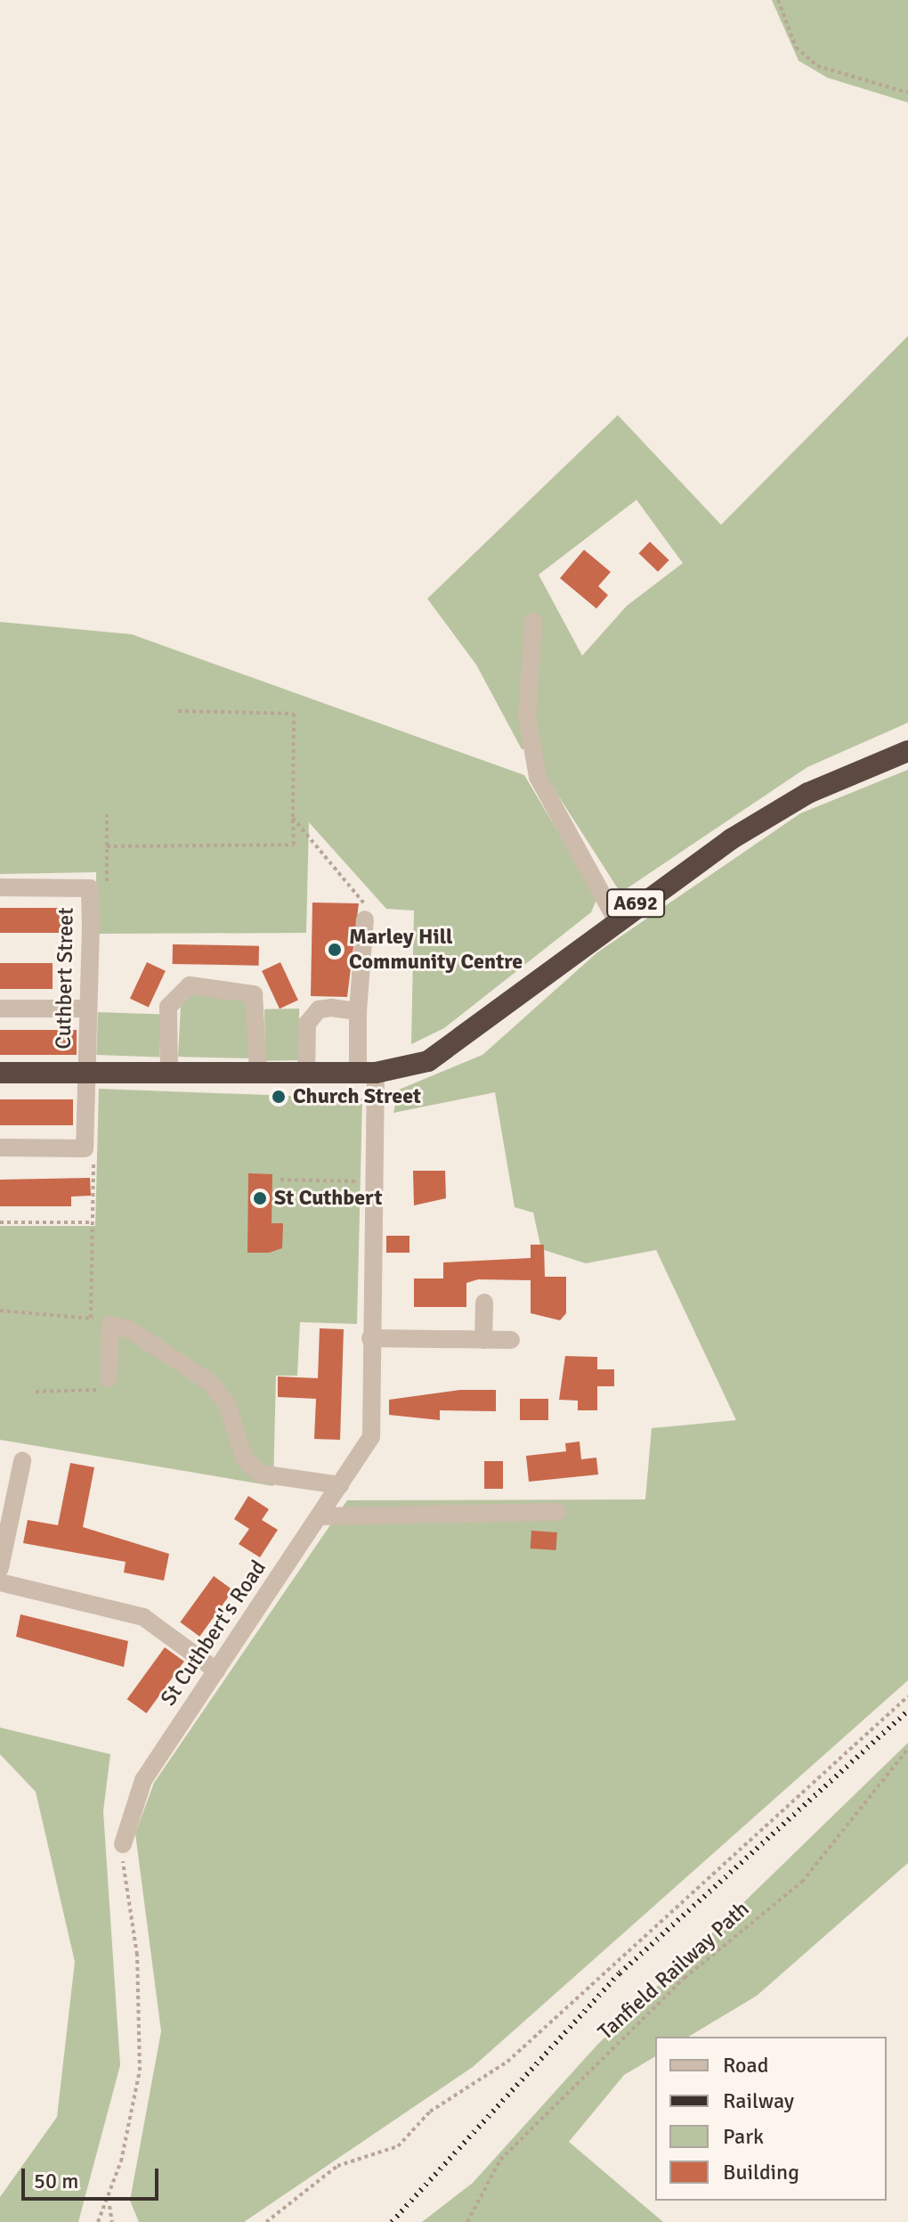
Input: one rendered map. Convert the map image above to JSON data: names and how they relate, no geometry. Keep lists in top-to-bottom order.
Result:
{
  "streets": {
    "highway": ["A692"],
    "street": ["Cuthbert Street", "St Cuthbert's Road"],
    "path": ["Tanfield Railway Path"]
  },
  "crossings": [
    ["A692", "Cuthbert Street"],
    ["A692", "St Cuthbert's Road"]
  ],
  "places": ["Marley Hill Community Centre", "Church Street", "St Cuthbert"],
  "legend": [
    "Road",
    "Railway",
    "Park",
    "Building"
  ],
  "scale_bar": "50 m"
}
